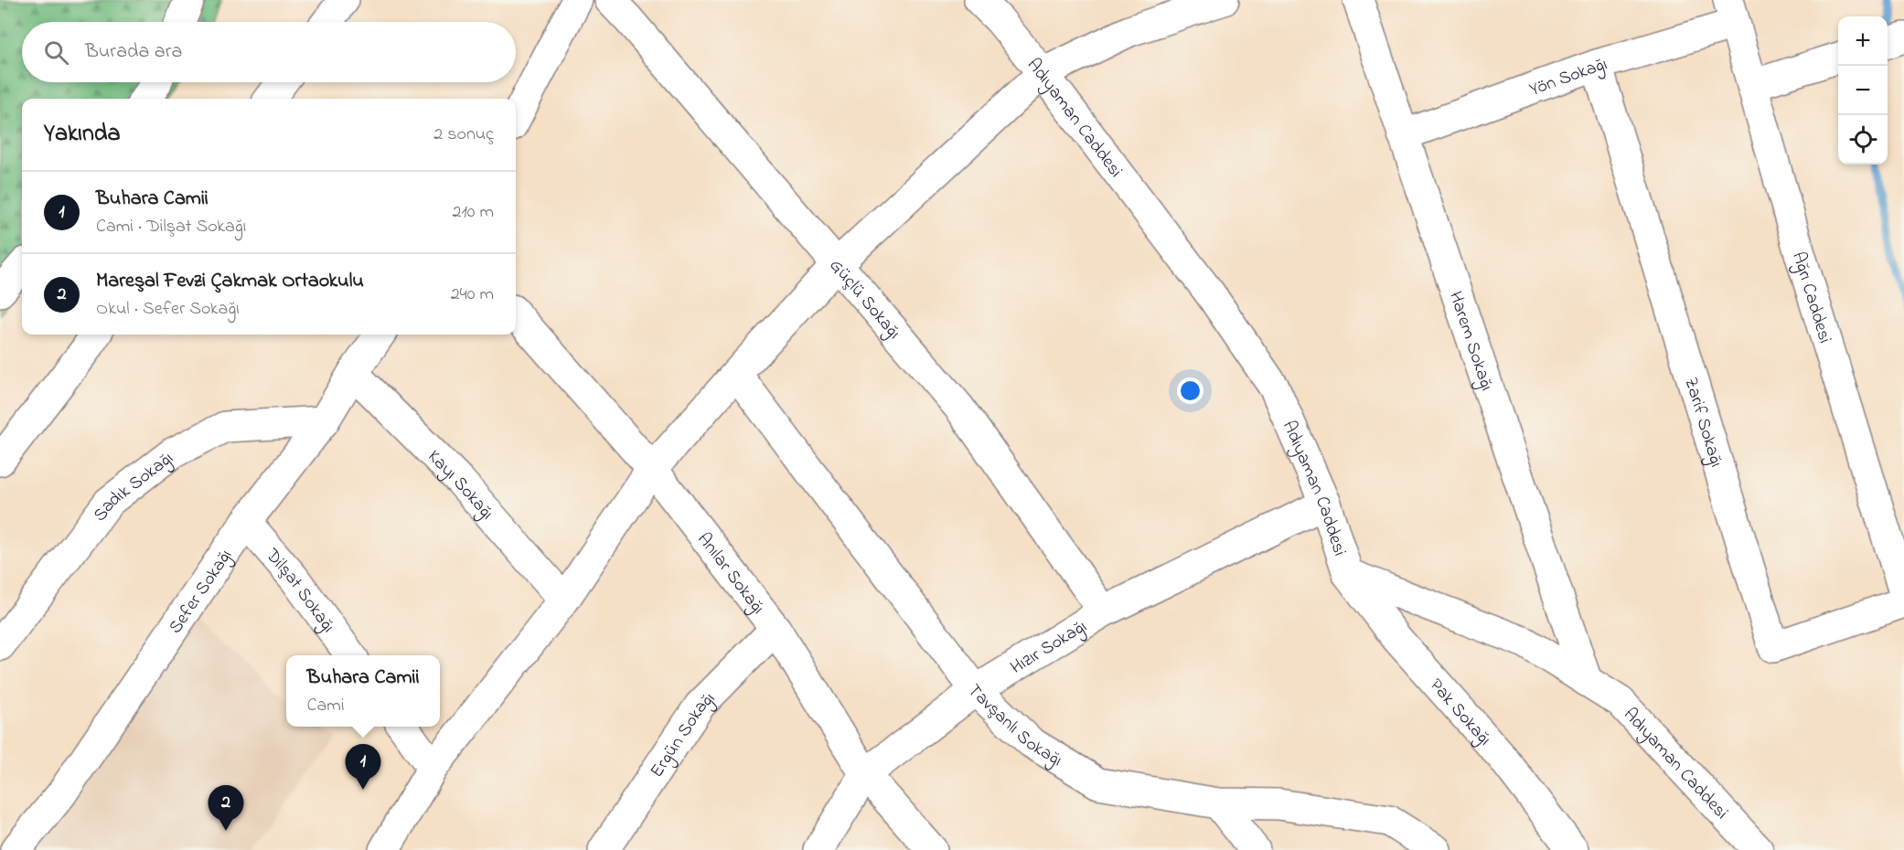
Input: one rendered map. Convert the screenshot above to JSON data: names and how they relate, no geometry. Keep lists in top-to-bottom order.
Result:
{
  "streets": {
    "street": [
      "Yön Sokağı",
      "Adıyaman Caddesi",
      "Ağrı Caddesi",
      "Güçlü Sokağı",
      "Harem Sokağı",
      "Zarif Sokağı",
      "Kayı Sokağı",
      "Sadık Sokağı",
      "Anılar Sokağı",
      "Dilşat Sokağı",
      "Sefer Sokağı",
      "Hızır Sokağı",
      "Pak Sokağı",
      "Tavşanlı Sokağı",
      "Ergün Sokağı"
    ]
  },
  "crossings": [
    ["Yön Sokağı", "Ağrı Caddesi"],
    ["Yön Sokağı", "Harem Sokağı"],
    ["Yön Sokağı", "Zarif Sokağı"],
    ["Adıyaman Caddesi", "Harem Sokağı"],
    ["Adıyaman Caddesi", "Hızır Sokağı"],
    ["Adıyaman Caddesi", "Pak Sokağı"],
    ["Güçlü Sokağı", "Hızır Sokağı"],
    ["Kayı Sokağı", "Sefer Sokağı"],
    ["Sadık Sokağı", "Sefer Sokağı"],
    ["Anılar Sokağı", "Hızır Sokağı"],
    ["Anılar Sokağı", "Ergün Sokağı"],
    ["Dilşat Sokağı", "Sefer Sokağı"],
    ["Hızır Sokağı", "Tavşanlı Sokağı"]
  ],
  "page": {
    "map_buttons": ["+", "−"],
    "search": "Burada ara",
    "heading": ["Yakında", "2 sonuç"],
    "list": [
      {
        "mark": "1",
        "name": "Buhara Camii",
        "note": "Cami · Dilşat Sokağı",
        "value": "210 m"
      },
      {
        "mark": "2",
        "name": "Mareşal Fevzi Çakmak Ortaokulu",
        "note": "Okul · Sefer Sokağı",
        "value": "240 m"
      }
    ],
    "popup": ["Buhara Camii", "Cami"],
    "pins": ["1", "2"]
  }
}
